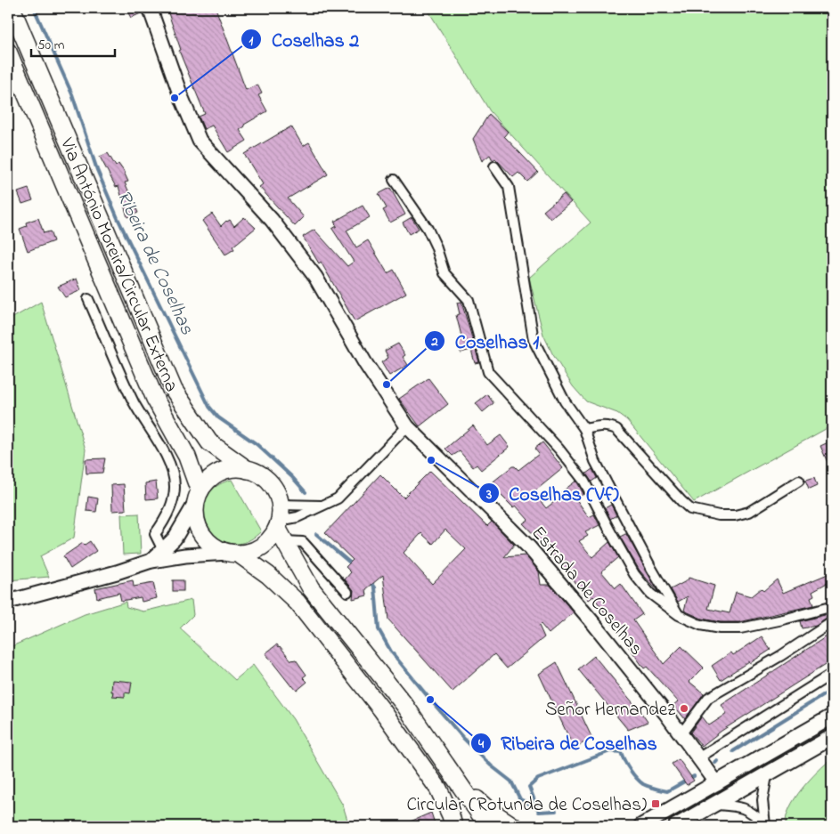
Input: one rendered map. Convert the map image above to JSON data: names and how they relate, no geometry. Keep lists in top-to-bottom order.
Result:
{
  "streets": {
    "highway": ["Via António Moreira/Circular Externa"],
    "street": ["Estrada de Coselhas"]
  },
  "water": ["Ribeira de Coselhas"],
  "places": {
    "other": [
      "Coselhas 2",
      "Coselhas 1",
      "Coselhas (Vf)",
      "Ribeira de Coselhas",
      "Señor Hernandez"
    ],
    "transit": ["Circular (Rotunda de Coselhas)"]
  },
  "scale_bar": "50 m"
}
